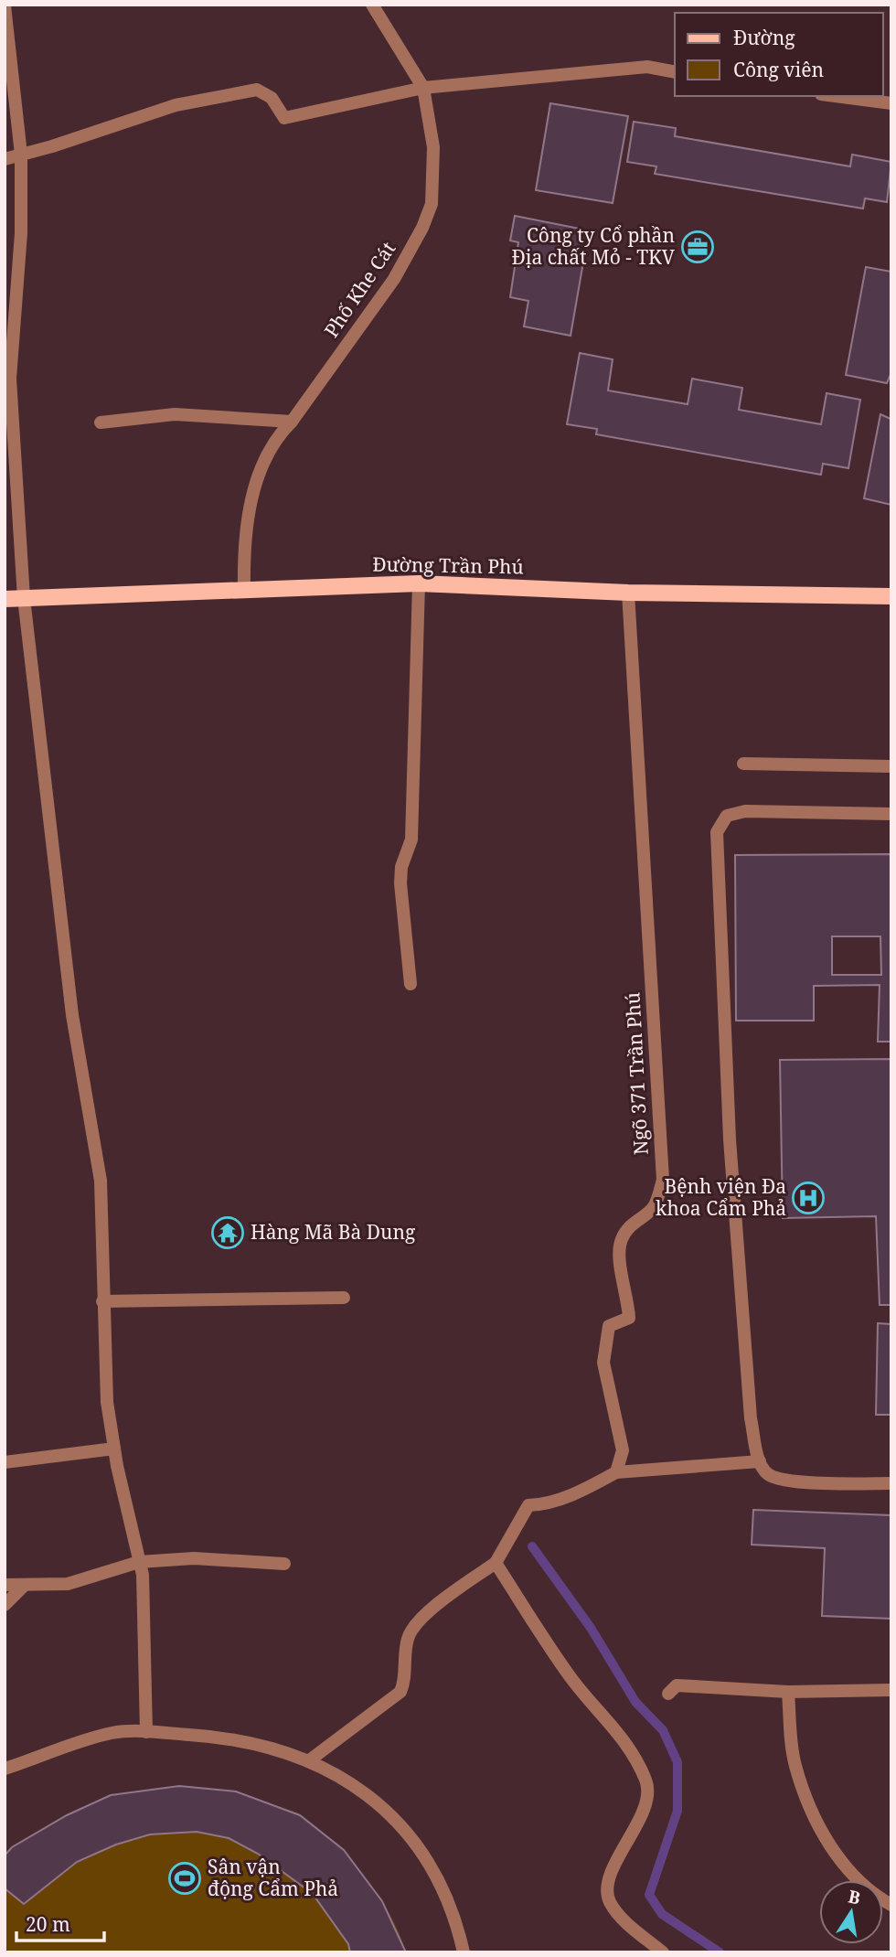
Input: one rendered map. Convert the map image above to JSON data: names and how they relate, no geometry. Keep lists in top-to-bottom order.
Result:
{
  "streets": {
    "main road": ["Đường Trần Phú"],
    "street": ["Phố Khe Cát", "Ngõ 371 Trần Phú"]
  },
  "crossings": [
    ["Phố Khe Cát", "Đường Trần Phú"],
    ["Đường Trần Phú", "Ngõ 371 Trần Phú"]
  ],
  "places": {
    "office": ["Công ty Cổ phần Địa chất Mỏ - TKV"],
    "hospital": ["Bệnh viện Đa khoa Cẩm Phả"],
    "temple": ["Hàng Mã Bà Dung"],
    "sports": ["Sân vận động Cẩm Phả"]
  },
  "legend": ["Đường", "Công viên"],
  "scale_bar": "20 m",
  "north": "top"
}
